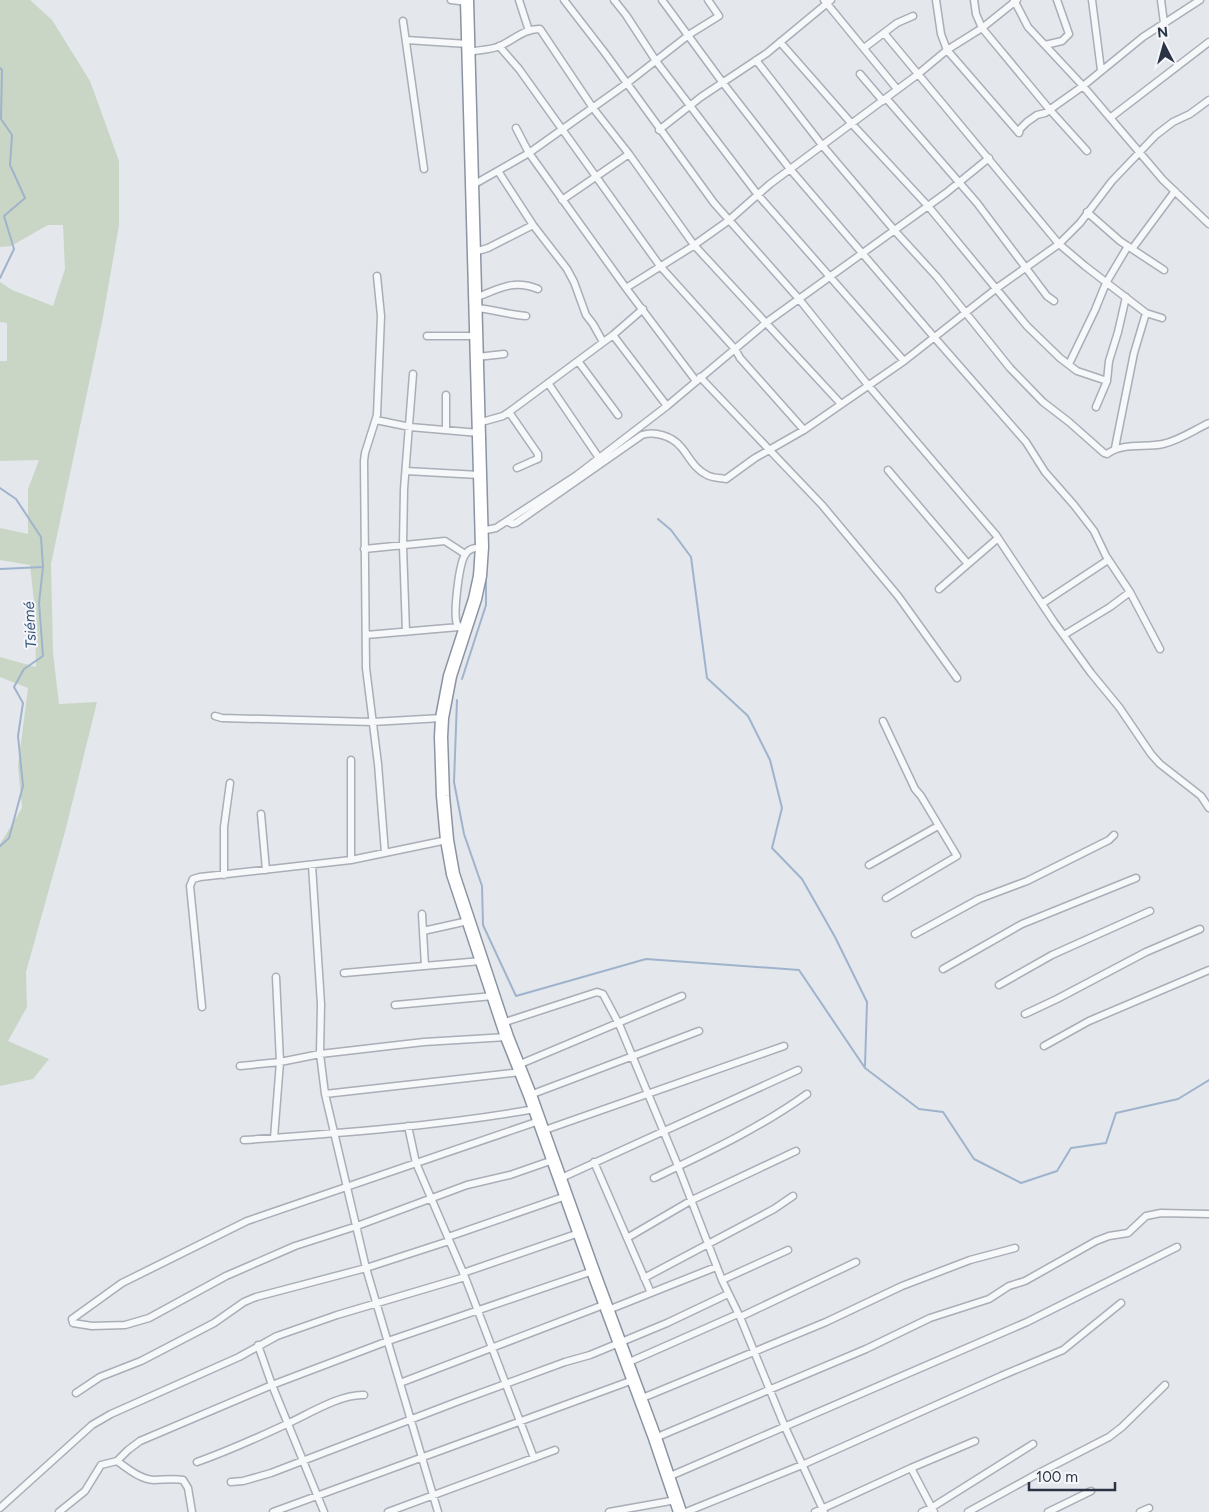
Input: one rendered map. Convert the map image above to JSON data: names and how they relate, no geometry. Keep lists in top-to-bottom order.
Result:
{
  "water": ["Tsiémé"],
  "scale_bar": "100 m",
  "north": "top"
}
